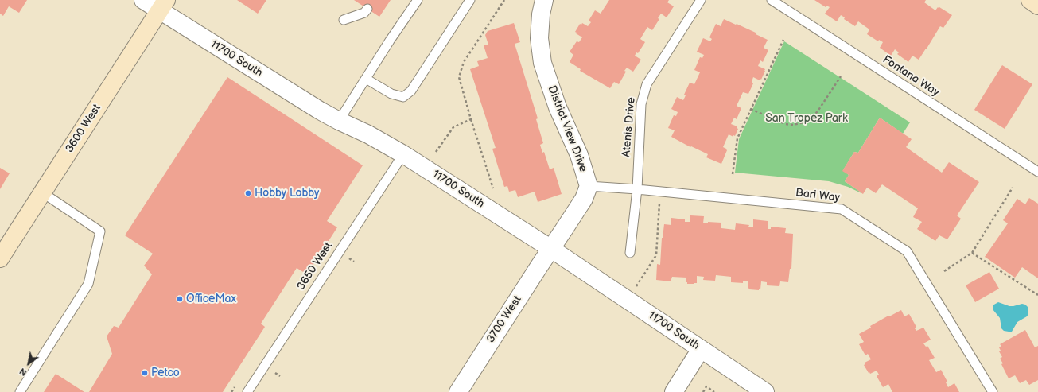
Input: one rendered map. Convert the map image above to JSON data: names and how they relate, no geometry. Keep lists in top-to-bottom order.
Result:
{
  "streets": {
    "main road": ["3600 West"],
    "street": ["11700 South", "District View Drive", "3700 West"],
    "lane": [
      "Fontana Way",
      "Atenis Drive",
      "Bari Way",
      "3650 West"
    ]
  },
  "crossings": [
    ["11700 South", "3600 West"],
    ["11700 South", "District View Drive"],
    ["11700 South", "3650 West"],
    ["11700 South", "3700 West"],
    ["Atenis Drive", "Bari Way"],
    ["District View Drive", "Bari Way"],
    ["District View Drive", "3700 West"]
  ],
  "parks": ["San Tropez Park"],
  "places": ["Hobby Lobby", "OfficeMax", "Petco"],
  "north": "bottom left"
}
